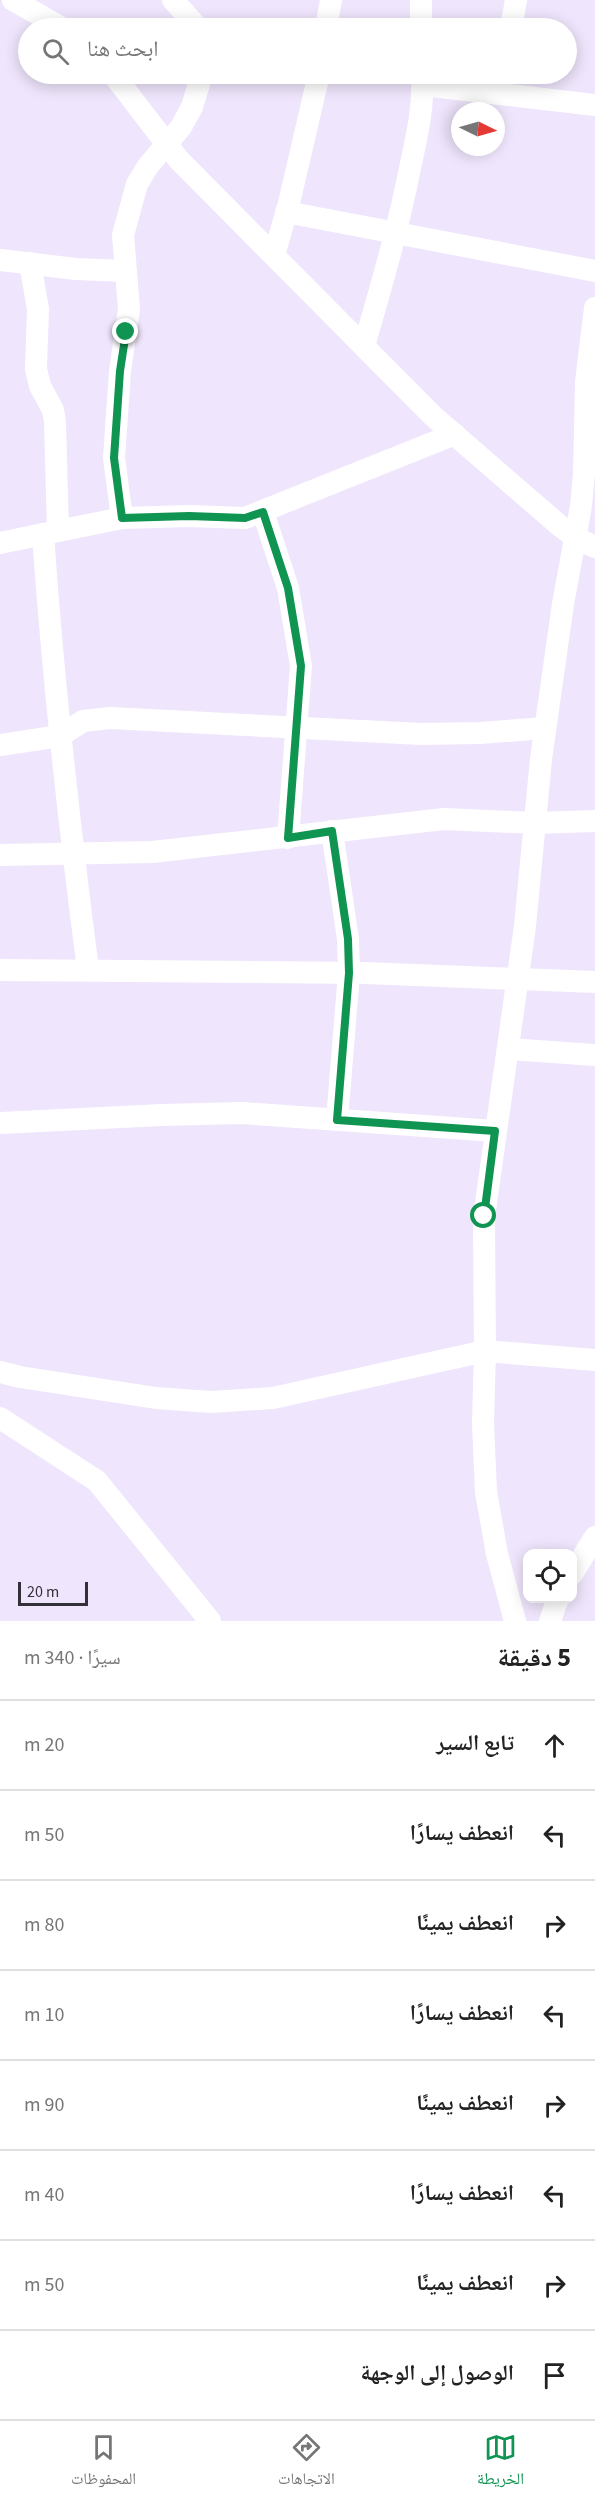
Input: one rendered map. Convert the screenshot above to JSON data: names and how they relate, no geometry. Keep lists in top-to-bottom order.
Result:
{
  "scale_bar": "20 m",
  "north": "right",
  "page": {
    "search": "ابحث هنا",
    "scale": "20 m",
    "heading": ["5 دقيقة", "سيرًا · 340 m"],
    "list": [
      ["تابع السير", "20 m"],
      ["انعطف يسارًا", "50 m"],
      ["انعطف يمينًا", "80 m"],
      ["انعطف يسارًا", "10 m"],
      ["انعطف يمينًا", "90 m"],
      ["انعطف يسارًا", "40 m"],
      ["انعطف يمينًا", "50 m"],
      "الوصول إلى الوجهة"
    ],
    "nav": ["الخريطة", "الاتجاهات", "المحفوظات"]
  }
}
